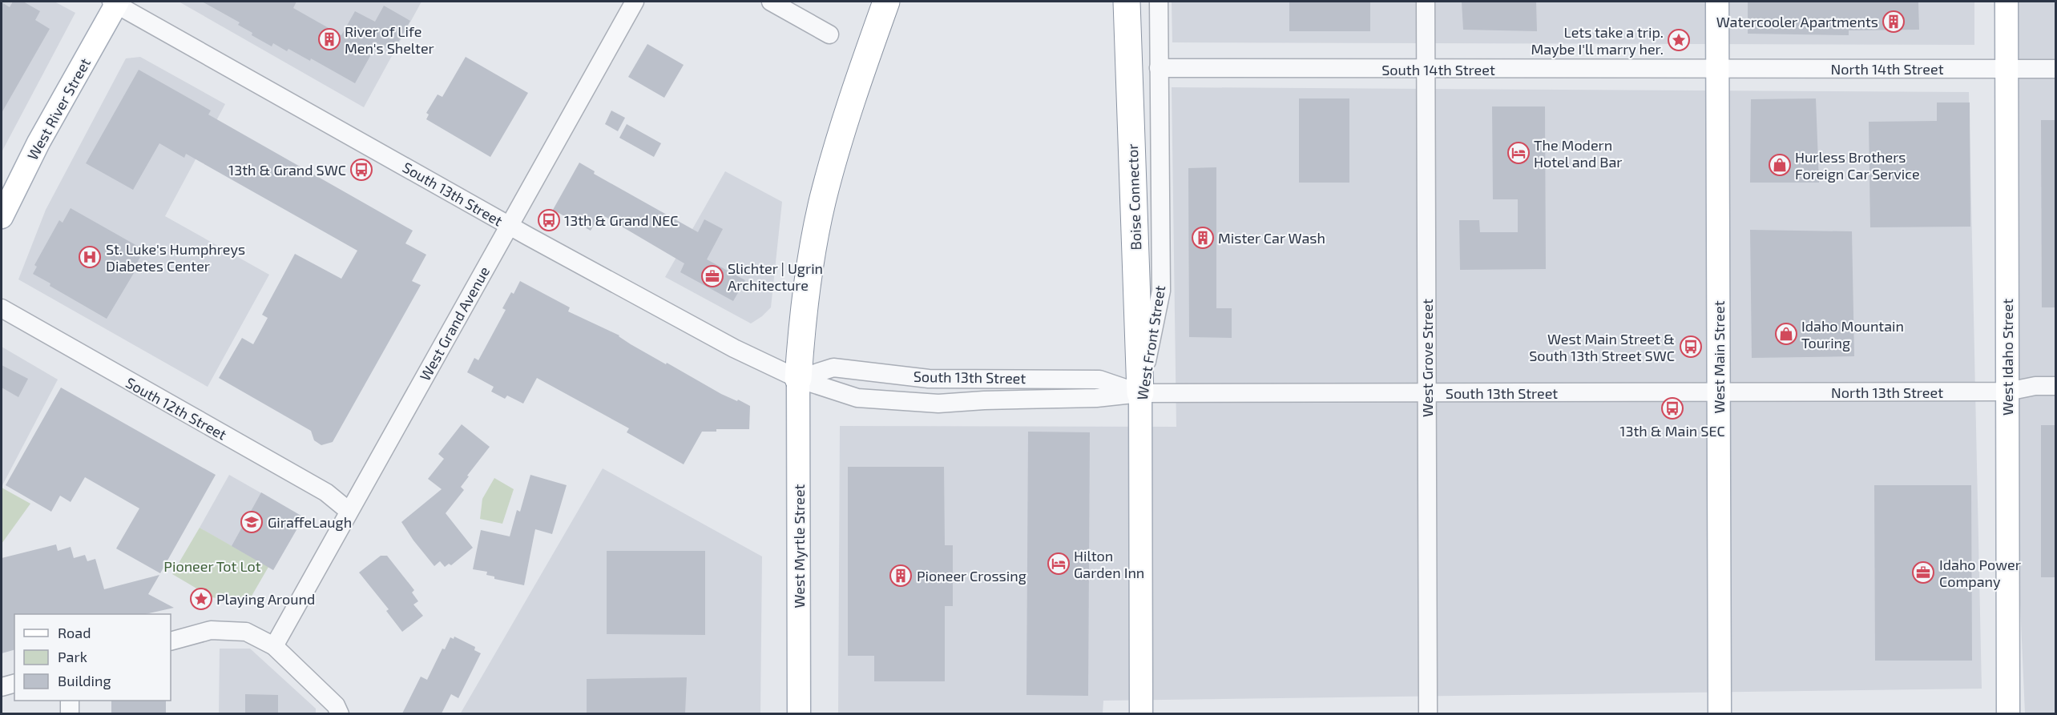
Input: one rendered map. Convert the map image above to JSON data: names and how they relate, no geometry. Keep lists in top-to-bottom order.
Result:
{
  "streets": {
    "highway": ["Boise Connector"],
    "main road": [
      "West River Street",
      "West Front Street",
      "West Main Street",
      "West Idaho Street",
      "West Myrtle Street"
    ],
    "street": [
      "North 14th Street",
      "South 14th Street",
      "South 13th Street",
      "West Grand Avenue",
      "West Grove Street",
      "North 13th Street",
      "South 12th Street"
    ]
  },
  "crossings": [
    ["North 14th Street", "South 14th Street"],
    ["North 14th Street", "West Main Street"],
    ["North 14th Street", "West Idaho Street"],
    ["South 14th Street", "West Front Street"],
    ["South 14th Street", "West Main Street"],
    ["South 14th Street", "West Grove Street"],
    ["West River Street", "South 13th Street"],
    ["South 13th Street", "Boise Connector"],
    ["South 13th Street", "West Grand Avenue"],
    ["South 13th Street", "West Front Street"],
    ["South 13th Street", "West Main Street"],
    ["South 13th Street", "West Grove Street"],
    ["South 13th Street", "North 13th Street"],
    ["South 13th Street", "West Myrtle Street"],
    ["Boise Connector", "West Front Street"],
    ["West Grand Avenue", "South 12th Street"],
    ["West Main Street", "North 13th Street"],
    ["West Idaho Street", "North 13th Street"]
  ],
  "parks": ["Pioneer Tot Lot"],
  "places": {
    "building": [
      "Watercooler Apartments",
      "River of Life Men's Shelter",
      "Mister Car Wash",
      "Pioneer Crossing"
    ],
    "place": ["Lets take a trip. Maybe I'll marry her.", "Playing Around"],
    "hotel": ["The Modern Hotel and Bar", "Hilton Garden Inn"],
    "shop": ["Hurless Brothers Foreign Car Service", "Idaho Mountain Touring"],
    "bus stop": [
      "13th & Grand SWC",
      "13th & Grand NEC",
      "West Main Street & South 13th Street SWC",
      "13th & Main SEC"
    ],
    "hospital": ["St. Luke's Humphreys Diabetes Center"],
    "office": ["Slichter | Ugrin Architecture", "Idaho Power Company"],
    "school or university": ["GiraffeLaugh"]
  },
  "legend": ["Road", "Park", "Building"]
}
